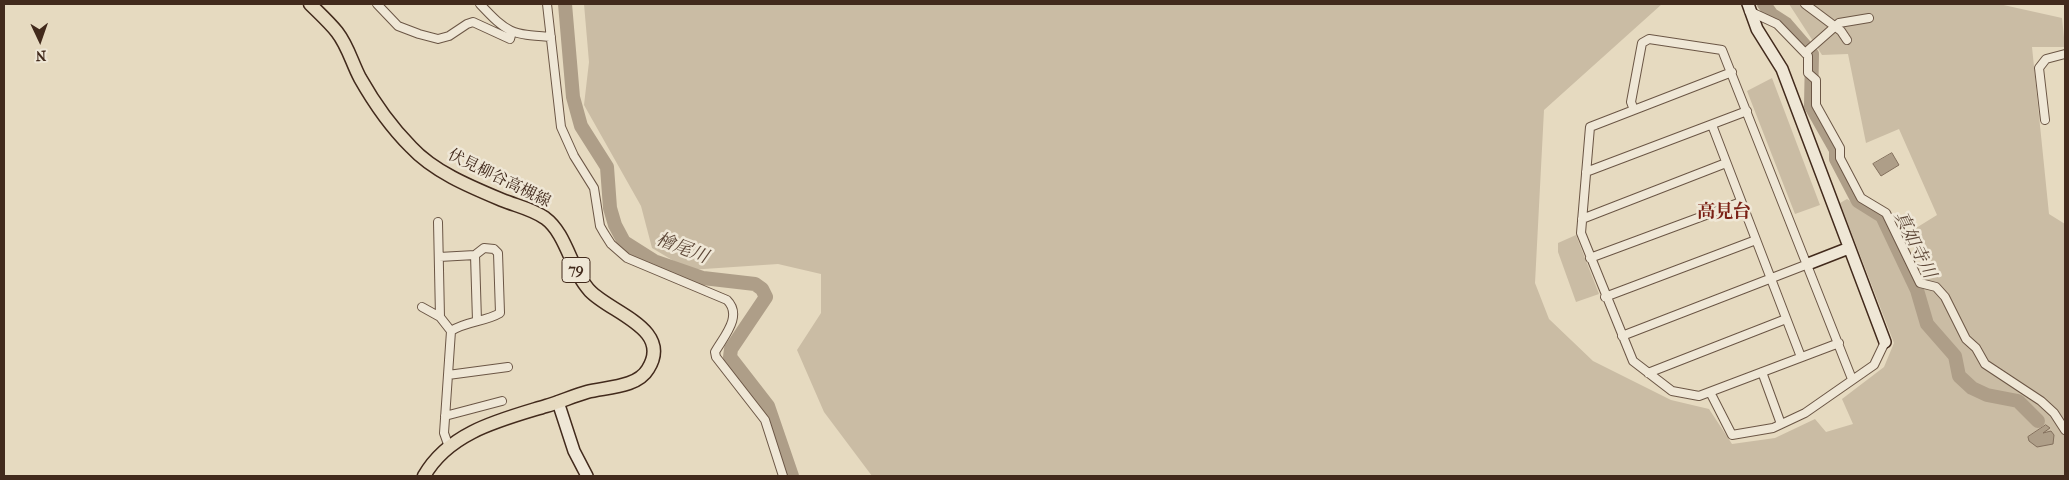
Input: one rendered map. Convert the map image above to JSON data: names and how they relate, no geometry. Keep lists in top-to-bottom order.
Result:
{
  "streets": {
    "main road": ["伏見柳谷高槻線", "79"]
  },
  "districts": ["高見台"],
  "water": ["真如寺川", "檜尾川"],
  "north": "bottom"
}
